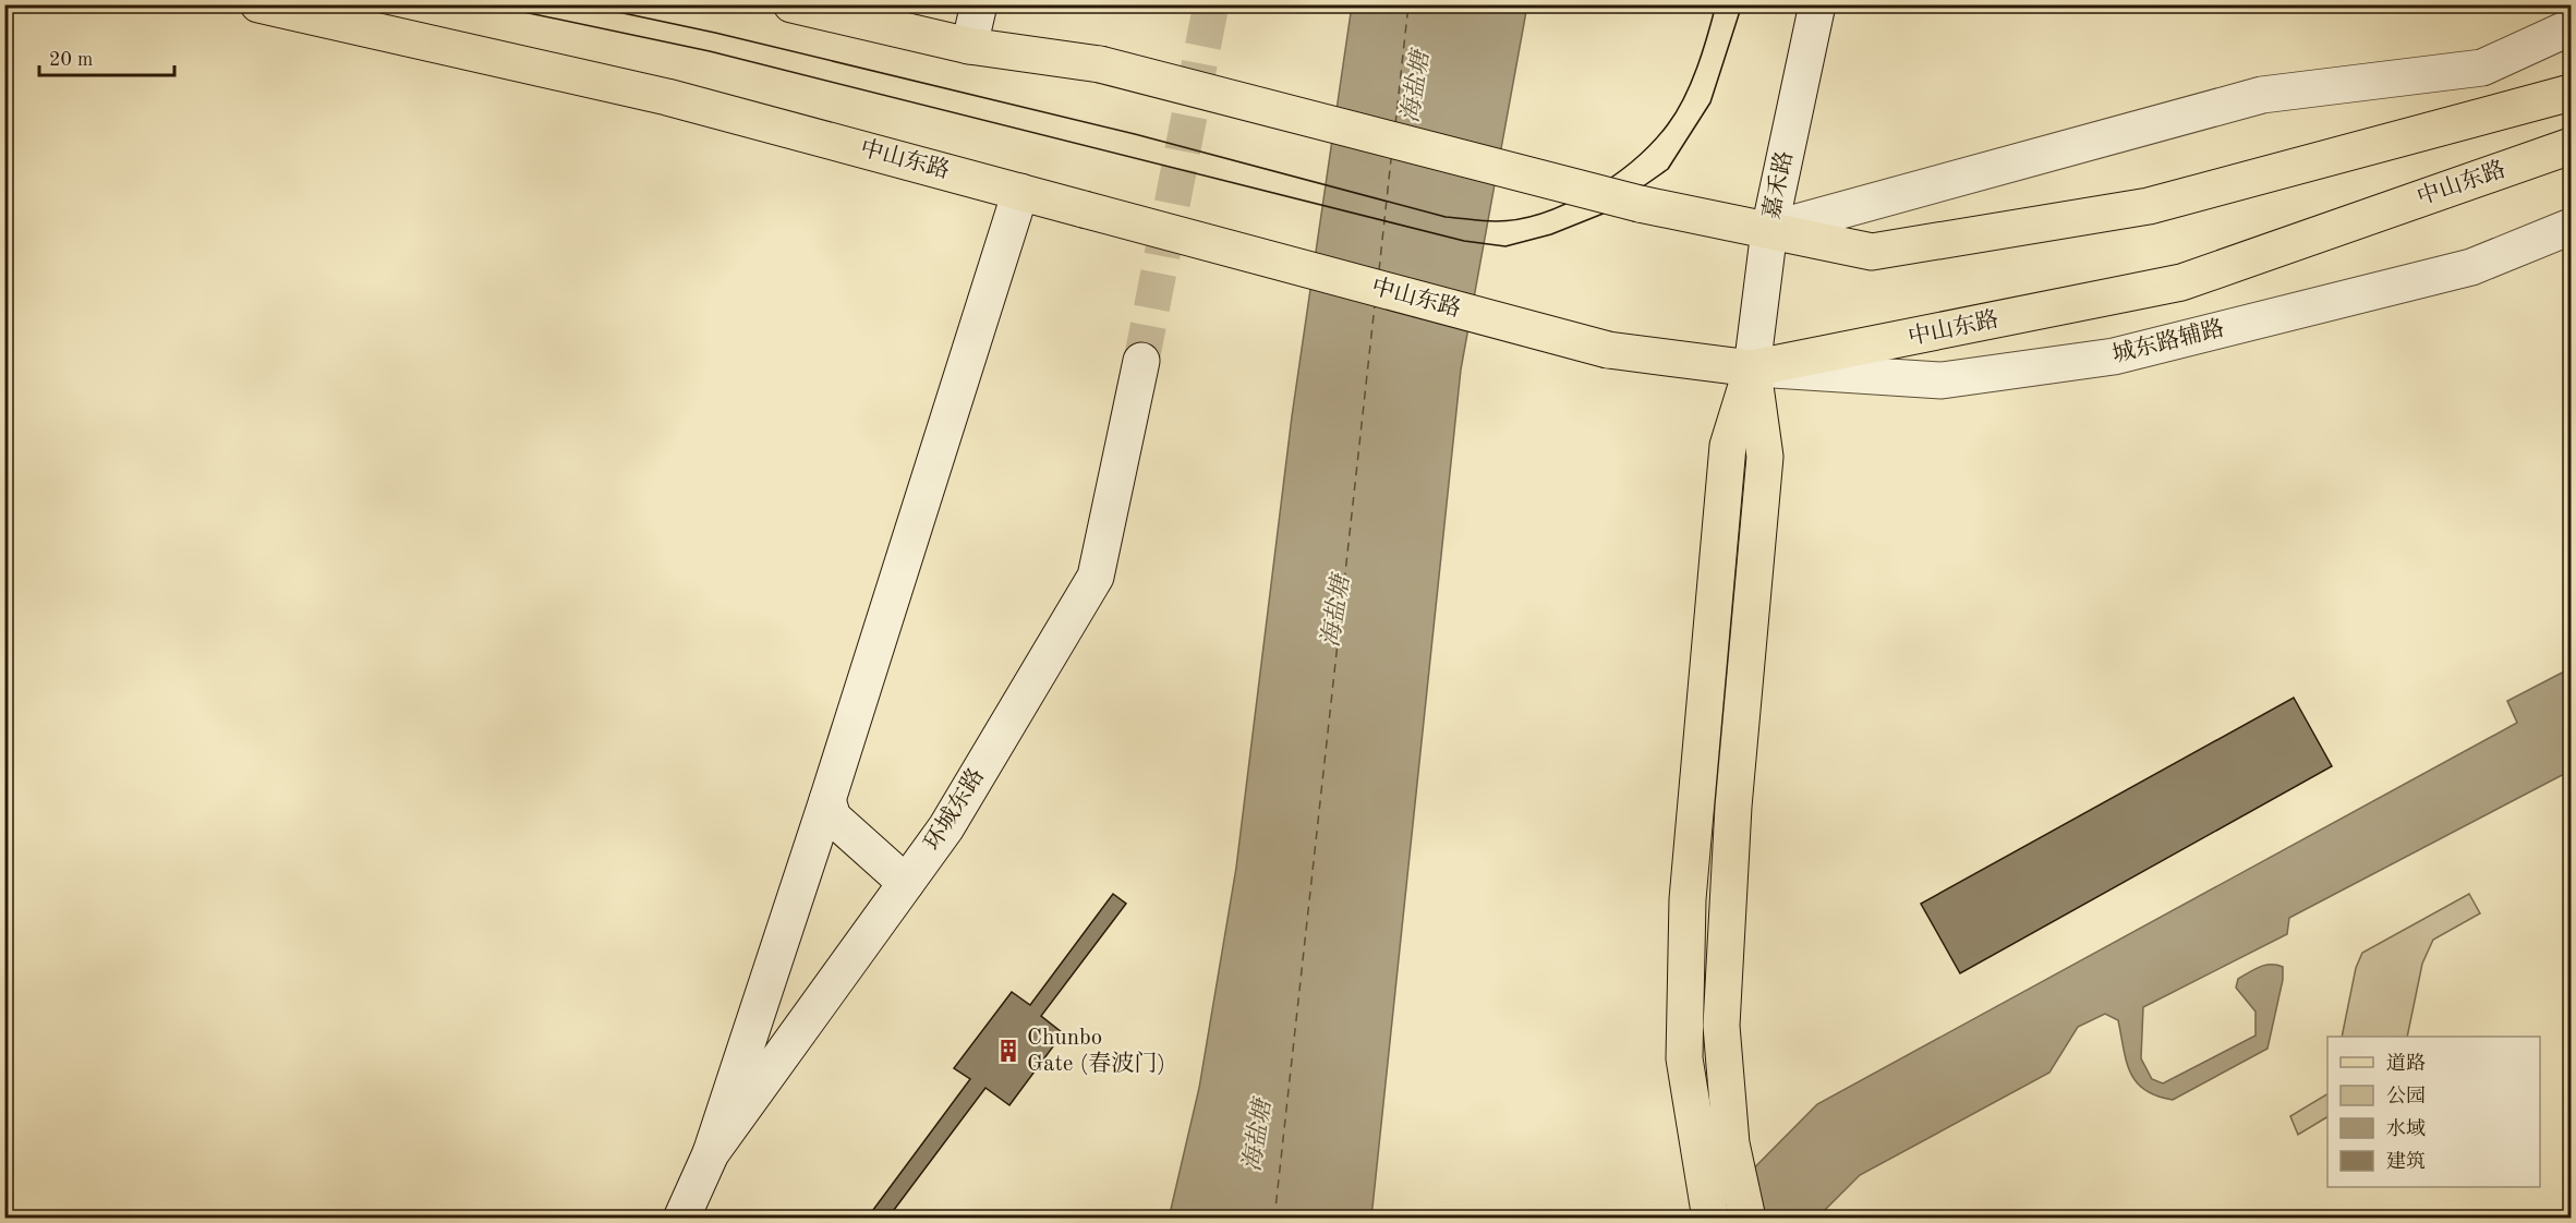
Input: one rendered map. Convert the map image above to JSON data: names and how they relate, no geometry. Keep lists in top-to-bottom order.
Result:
{
  "streets": {
    "main road": ["中山东路"],
    "street": ["嘉禾路", "城东路辅路", "环城东路"]
  },
  "crossings": [
    ["中山东路", "嘉禾路"],
    ["中山东路", "城东路辅路"],
    ["嘉禾路", "城东路辅路"]
  ],
  "water": ["海盐塘"],
  "places": {
    "building": ["Chunbo Gate (春波门)"]
  },
  "legend": [
    "道路",
    "公园",
    "水域",
    "建筑"
  ],
  "scale_bar": "20 m"
}
